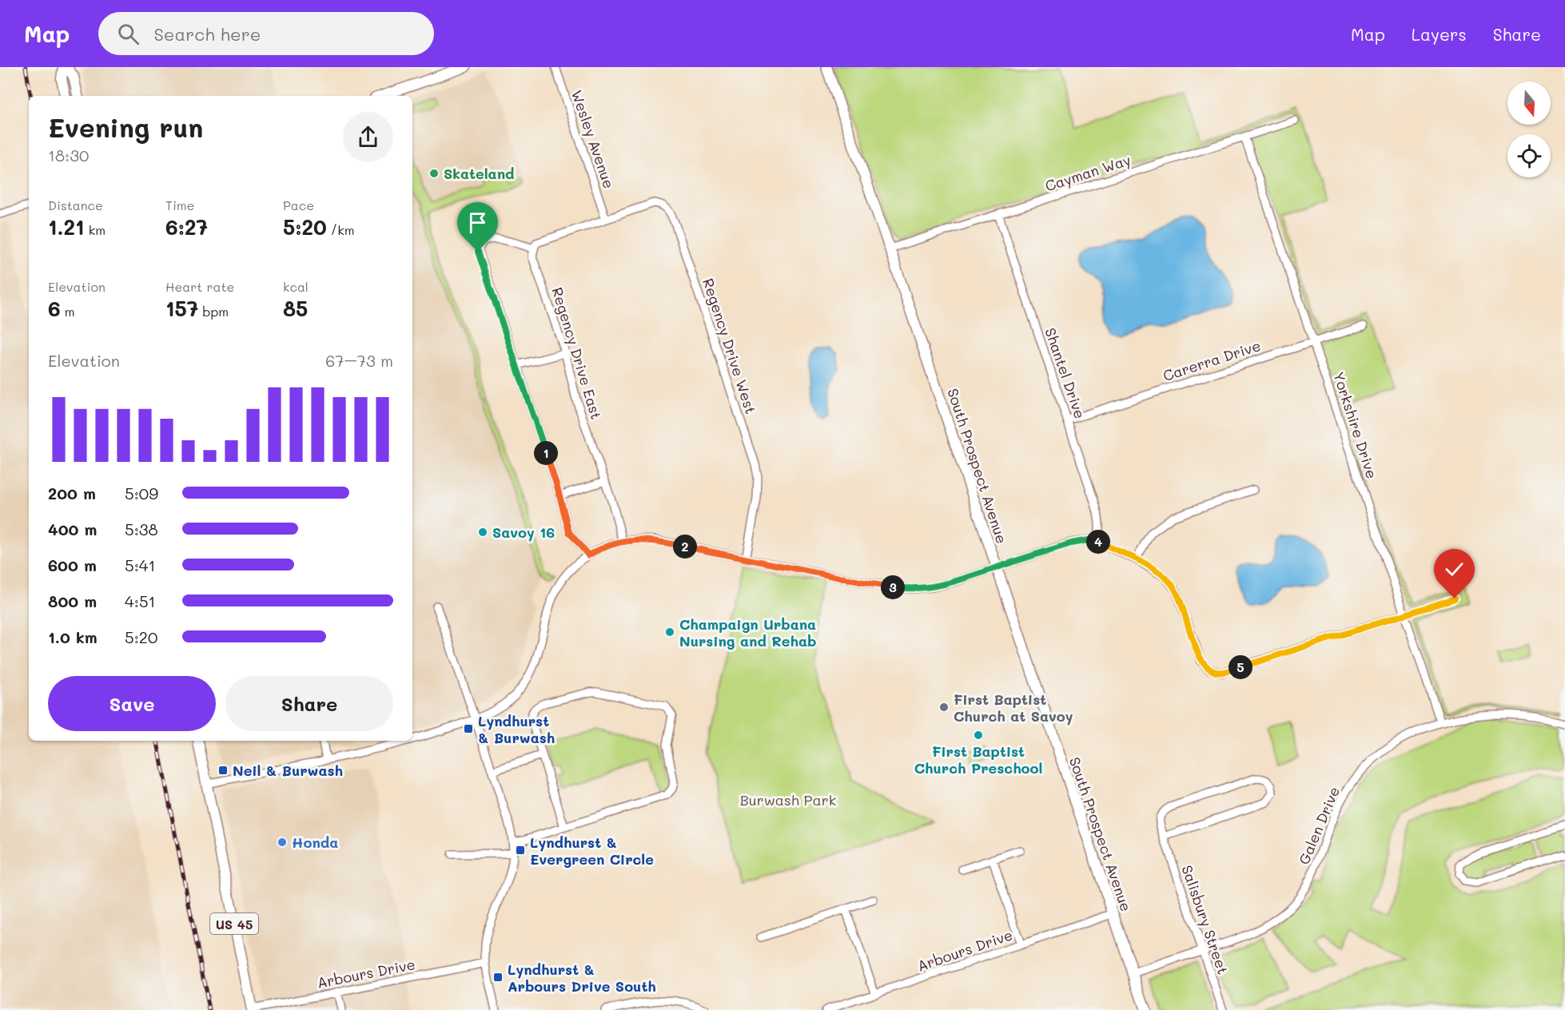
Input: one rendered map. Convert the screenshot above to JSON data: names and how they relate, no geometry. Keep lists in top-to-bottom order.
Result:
{
  "streets": {
    "main road": ["South Prospect Avenue", "US 45"],
    "street": [
      "Wesley Avenue",
      "Cayman Way",
      "Regency Drive West",
      "Regency Drive East",
      "Carerra Drive",
      "Shantel Drive",
      "Yorkshire Drive",
      "Galen Drive",
      "Salisbury Street",
      "Arbours Drive"
    ]
  },
  "crossings": [
    ["Wesley Avenue", "Regency Drive West"],
    ["Cayman Way", "Shantel Drive"],
    ["Cayman Way", "Yorkshire Drive"],
    ["Cayman Way", "South Prospect Avenue"],
    ["Carerra Drive", "Shantel Drive"],
    ["Carerra Drive", "Yorkshire Drive"],
    ["Yorkshire Drive", "Galen Drive"],
    ["South Prospect Avenue", "Galen Drive"],
    ["South Prospect Avenue", "Arbours Drive"],
    ["Galen Drive", "Salisbury Street"],
    ["US 45", "Arbours Drive"]
  ],
  "parks": ["Burwash Park"],
  "places": {
    "other": [
      "Skateland",
      "Savoy 16",
      "Champaign Urbana Nursing and Rehab",
      "First Baptist Church at Savoy",
      "First Baptist Church Preschool",
      "Honda"
    ],
    "transit": [
      "Lyndhurst & Burwash",
      "Neil & Burwash",
      "Lyndhurst & Evergreen Circle",
      "Lyndhurst & Arbours Drive South"
    ]
  },
  "north": "bottom",
  "page": {
    "header": "Map",
    "search": "Search here",
    "nav": ["Map", "Layers", "Share"],
    "heading": ["Evening run", "18:30"],
    "stats": [
      ["Distance", "1.21 km"],
      ["Time", "6:27"],
      ["Pace", "5:20 /km"],
      ["Elevation", "6 m"],
      ["Heart rate", "157 bpm"],
      ["kcal", "85"]
    ],
    "chart": ["Elevation", "67–73 m"],
    "pins": [
      "1",
      "4",
      "2",
      "3",
      "5"
    ],
    "list": [
      {
        "name": "200 m",
        "note": "5:09"
      },
      {
        "name": "400 m",
        "note": "5:38"
      },
      {
        "name": "600 m",
        "note": "5:41"
      },
      {
        "name": "800 m",
        "note": "4:51"
      },
      {
        "name": "1.0 km",
        "note": "5:20"
      }
    ],
    "buttons": ["Save", "Share"]
  }
}
